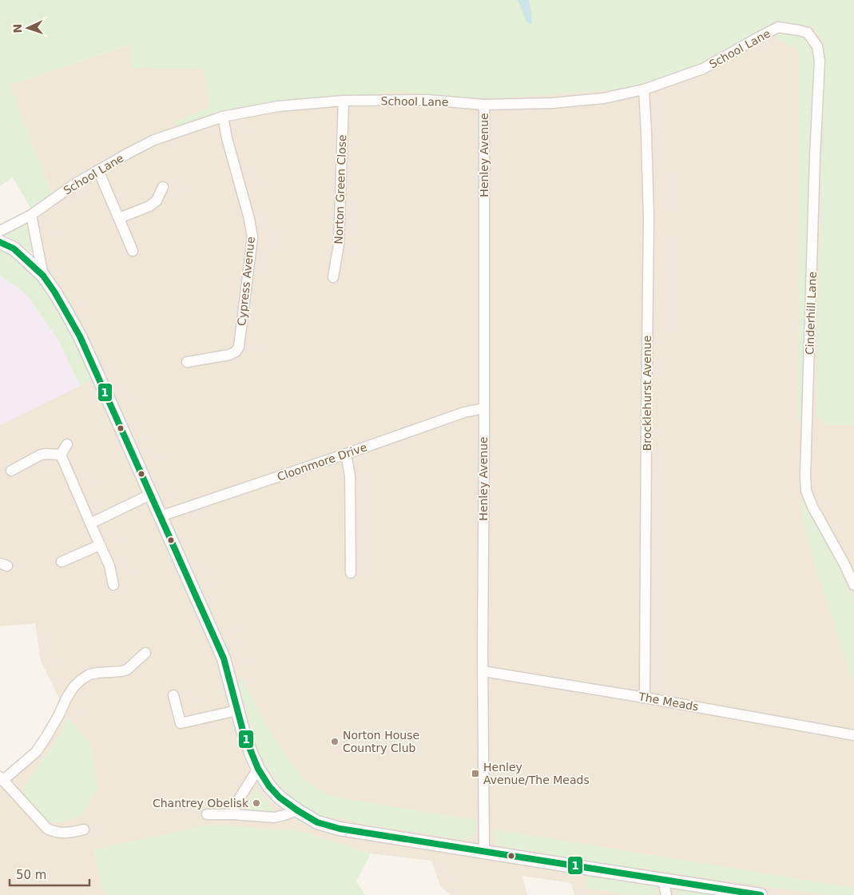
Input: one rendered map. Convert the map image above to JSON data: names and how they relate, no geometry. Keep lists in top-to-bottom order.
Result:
{
  "streets": {
    "street": [
      "School Lane",
      "Henley Avenue",
      "Norton Green Close",
      "Cypress Avenue",
      "Cinderhill Lane",
      "Brocklehurst Avenue",
      "Cloonmore Drive",
      "The Meads"
    ]
  },
  "crossings": [
    ["School Lane", "Henley Avenue"],
    ["School Lane", "Norton Green Close"],
    ["School Lane", "Cypress Avenue"],
    ["School Lane", "Cinderhill Lane"],
    ["School Lane", "Brocklehurst Avenue"],
    ["Henley Avenue", "Cloonmore Drive"],
    ["Henley Avenue", "The Meads"],
    ["Brocklehurst Avenue", "The Meads"]
  ],
  "places": {
    "other": ["Norton House Country Club", "Chantrey Obelisk"],
    "transit": ["Henley Avenue/The Meads"]
  },
  "lines": ["transit line 1"],
  "scale_bar": "50 m",
  "north": "left"
}
